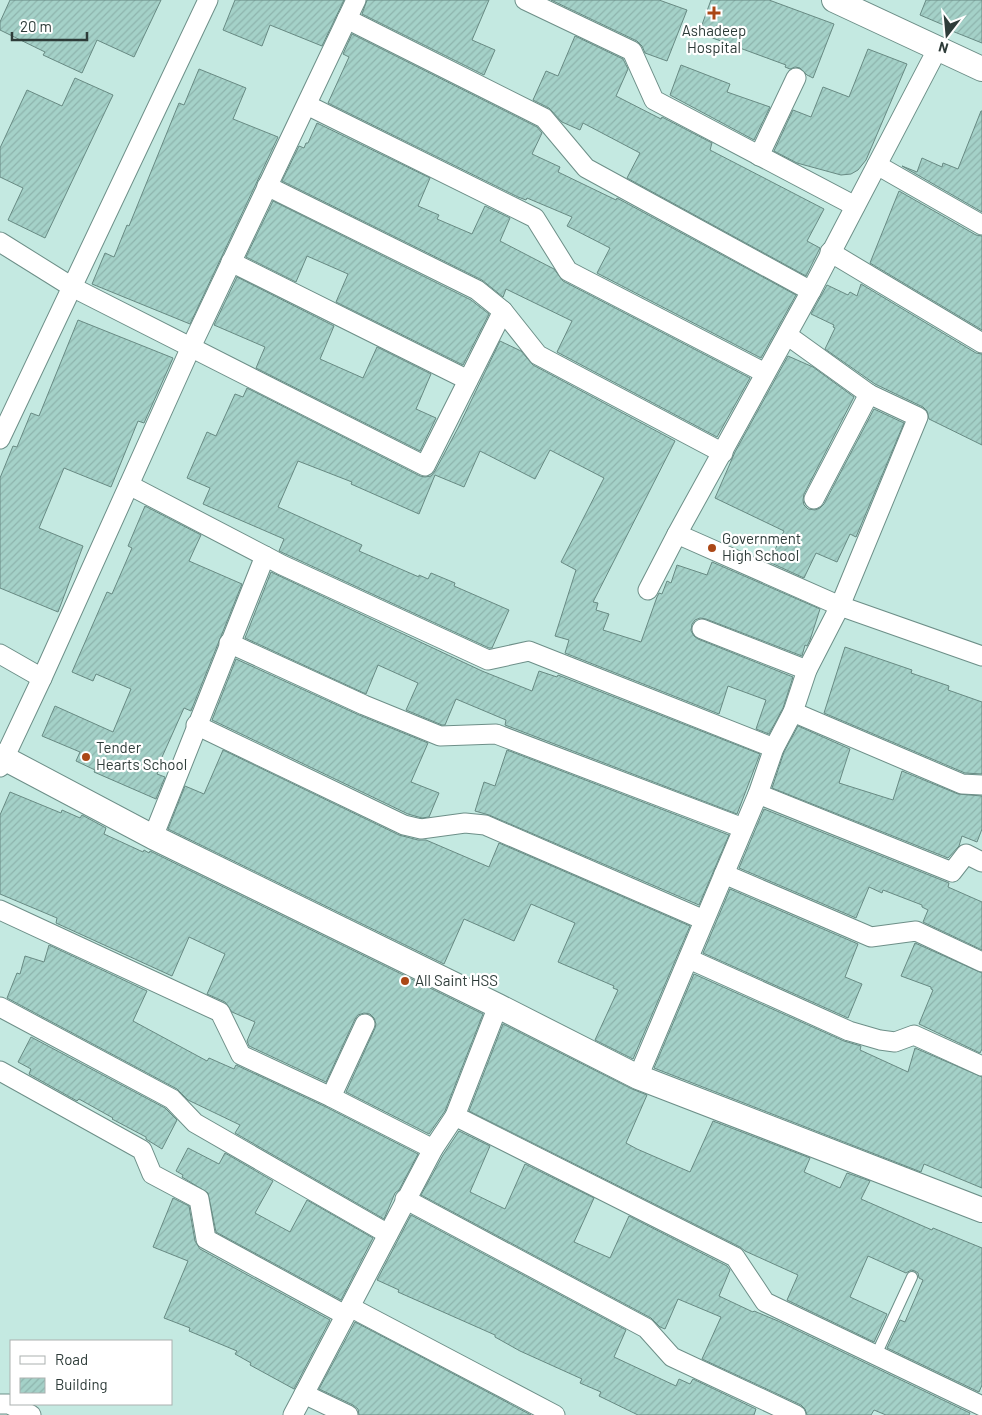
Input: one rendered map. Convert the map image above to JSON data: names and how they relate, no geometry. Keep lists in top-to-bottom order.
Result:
{
  "places": {
    "health": ["Ashadeep Hospital"],
    "other": ["Government High School", "Tender Hearts School", "All Saint HSS"]
  },
  "legend": ["Road", "Building"],
  "scale_bar": "20 m",
  "north": "bottom"
}
